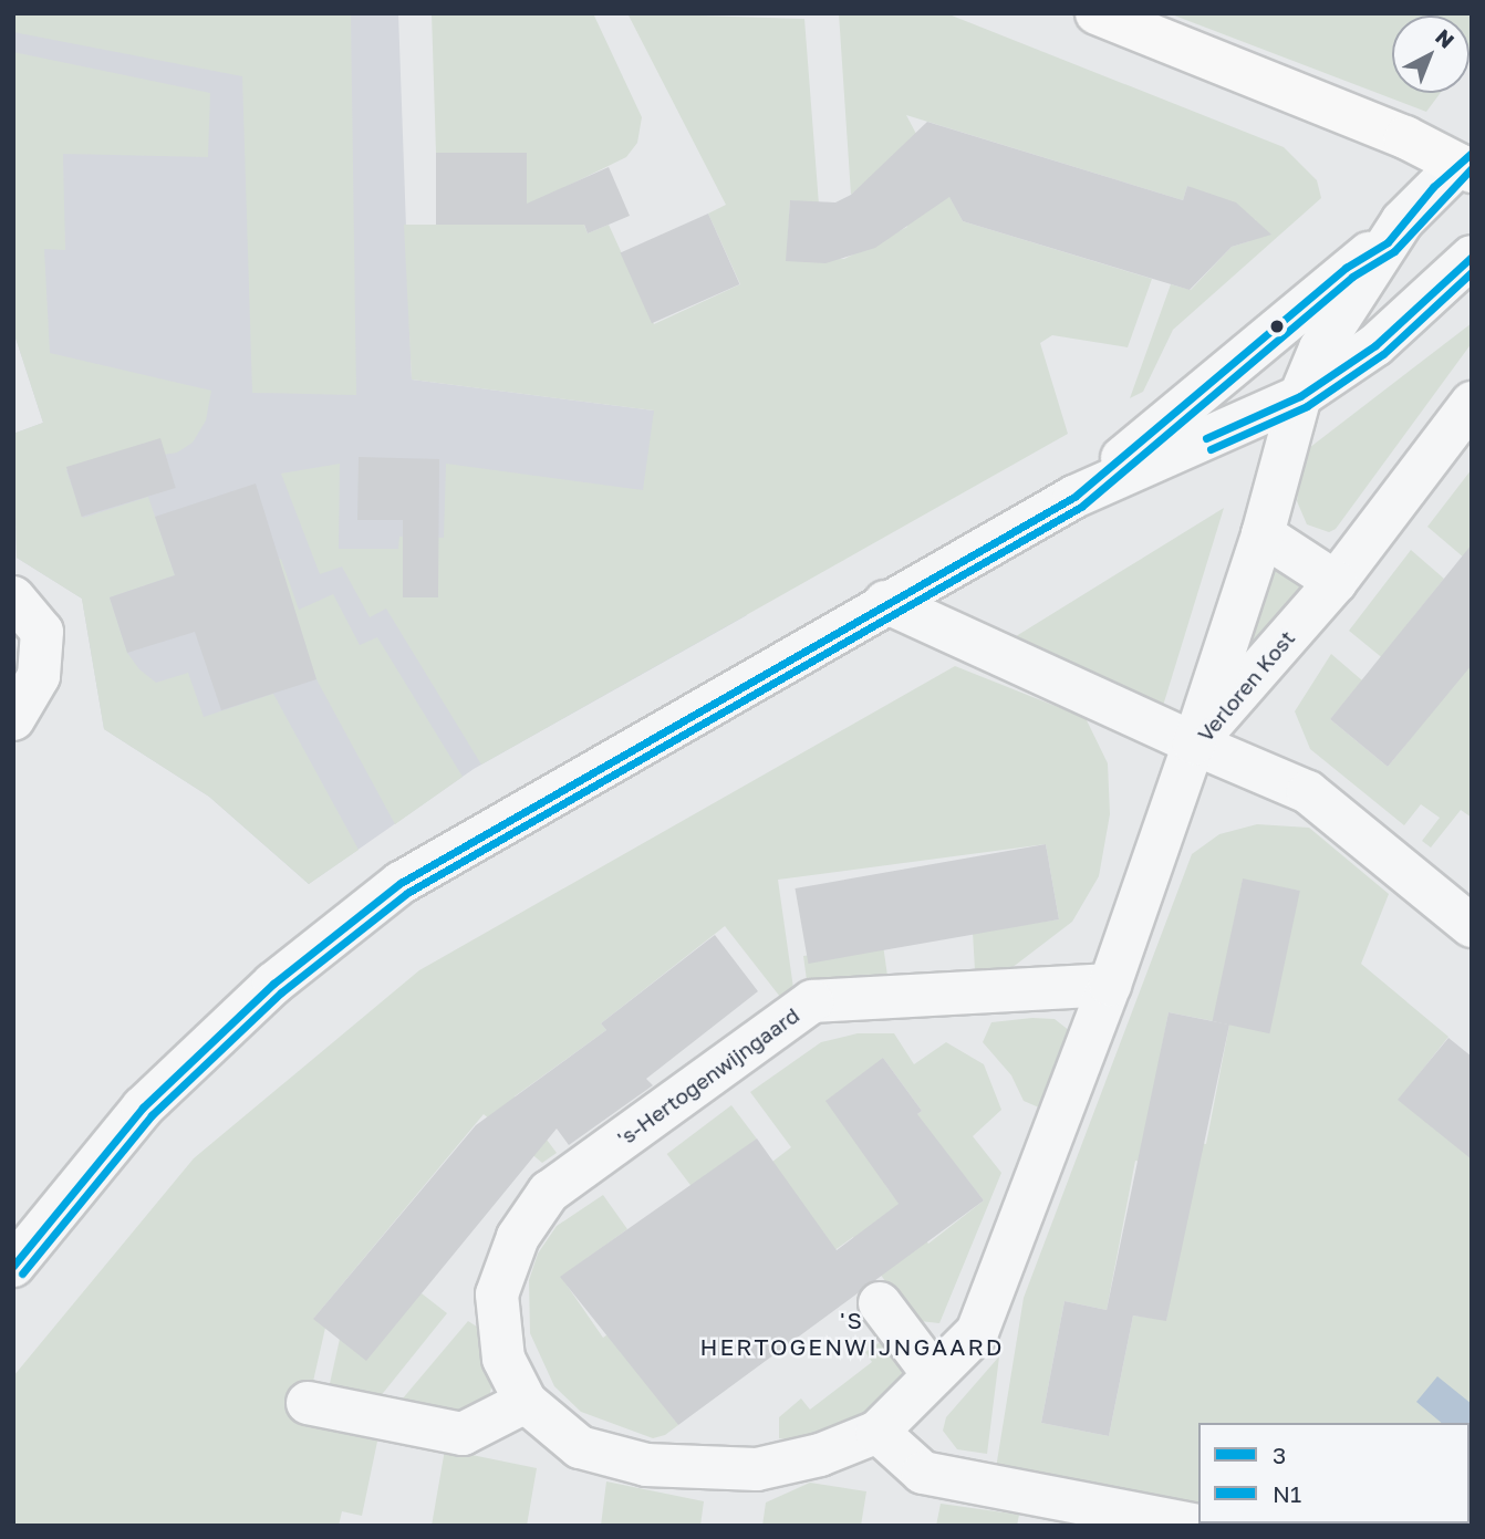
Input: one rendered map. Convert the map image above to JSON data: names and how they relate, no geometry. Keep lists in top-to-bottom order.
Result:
{
  "streets": {
    "street": ["Verloren Kost", "'s-Hertogenwijngaard"]
  },
  "crossings": [
    ["Verloren Kost", "'s-Hertogenwijngaard"]
  ],
  "districts": ["'S HERTOGENWIJNGAARD"],
  "lines": ["transit line 3", "transit line N1"],
  "legend": ["3", "N1"],
  "north": "top right"
}
